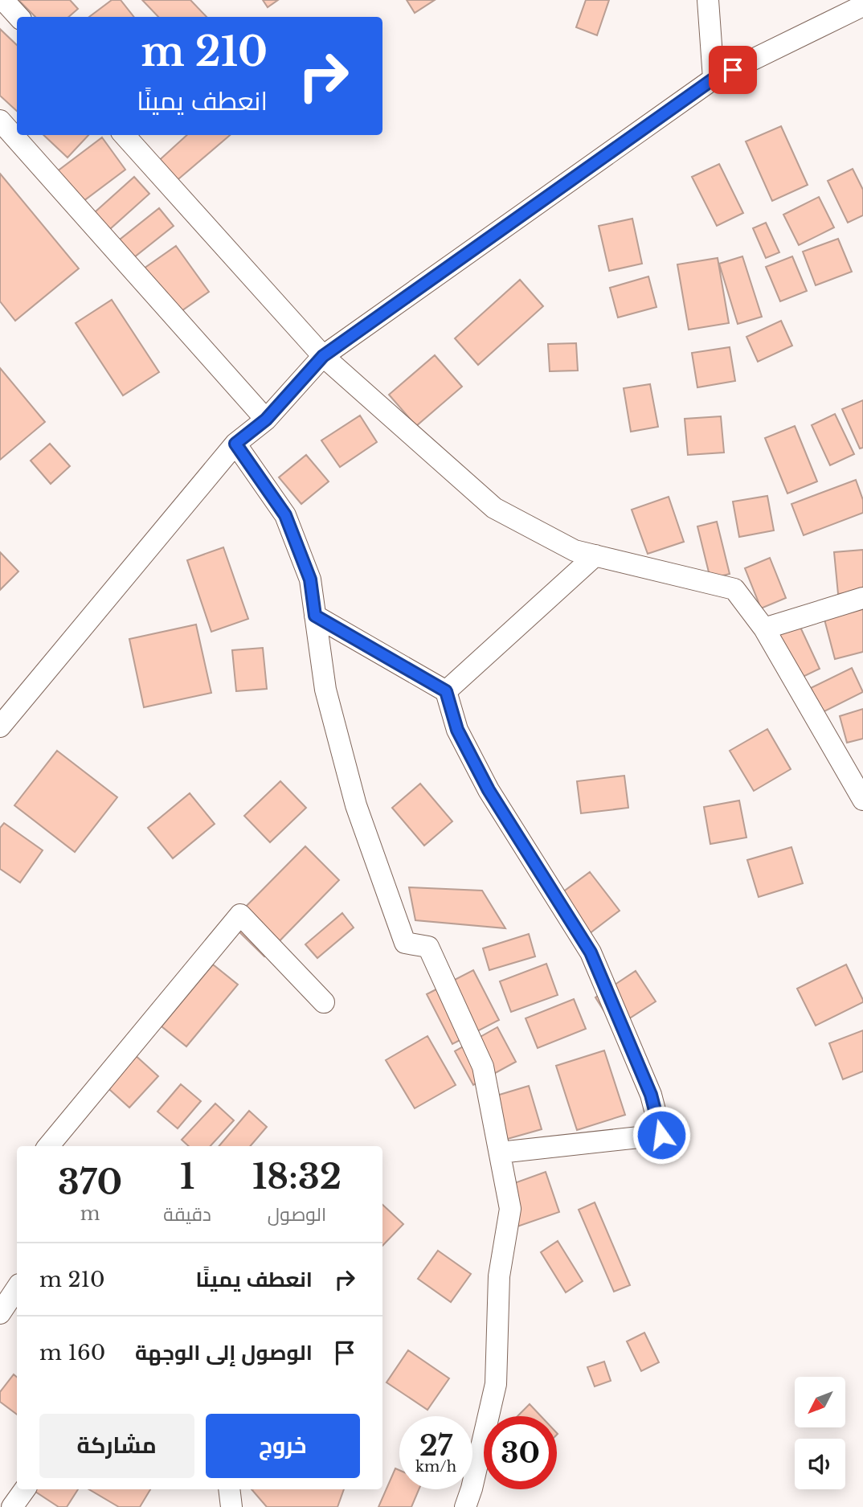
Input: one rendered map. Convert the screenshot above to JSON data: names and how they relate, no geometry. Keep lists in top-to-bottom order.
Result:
{
  "north": "bottom left",
  "page": {
    "turn": ["210 m", "انعطف يمينًا"],
    "eta": [
      "18:32",
      "الوصول",
      "1",
      "دقيقة",
      "370",
      "m"
    ],
    "list": [
      {
        "name": "انعطف يمينًا",
        "value": "210 m"
      },
      {
        "name": "الوصول إلى الوجهة",
        "value": "160 m"
      }
    ],
    "buttons": ["خروج", "مشاركة"],
    "speed": "27 km/h",
    "limit": "30"
  }
}
